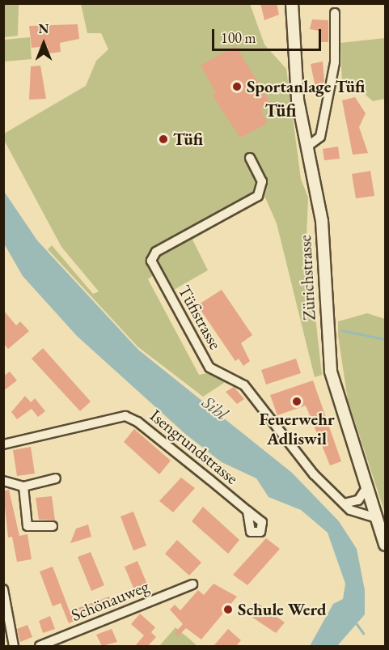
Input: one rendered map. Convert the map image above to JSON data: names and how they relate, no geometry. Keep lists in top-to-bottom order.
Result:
{
  "streets": {
    "main road": ["Zürichstrasse"],
    "street": ["Tüfistrasse", "Isengrundstrasse", "Schönauweg"]
  },
  "crossings": [
    ["Zürichstrasse", "Tüfistrasse"]
  ],
  "districts": ["Tüfi"],
  "water": ["Sihl"],
  "places": [
    "Sportanlage Tüfi",
    "Tüfi",
    "Feuerwehr Adliswil",
    "Schule Werd"
  ],
  "scale_bar": "100 m",
  "north": "top"
}
